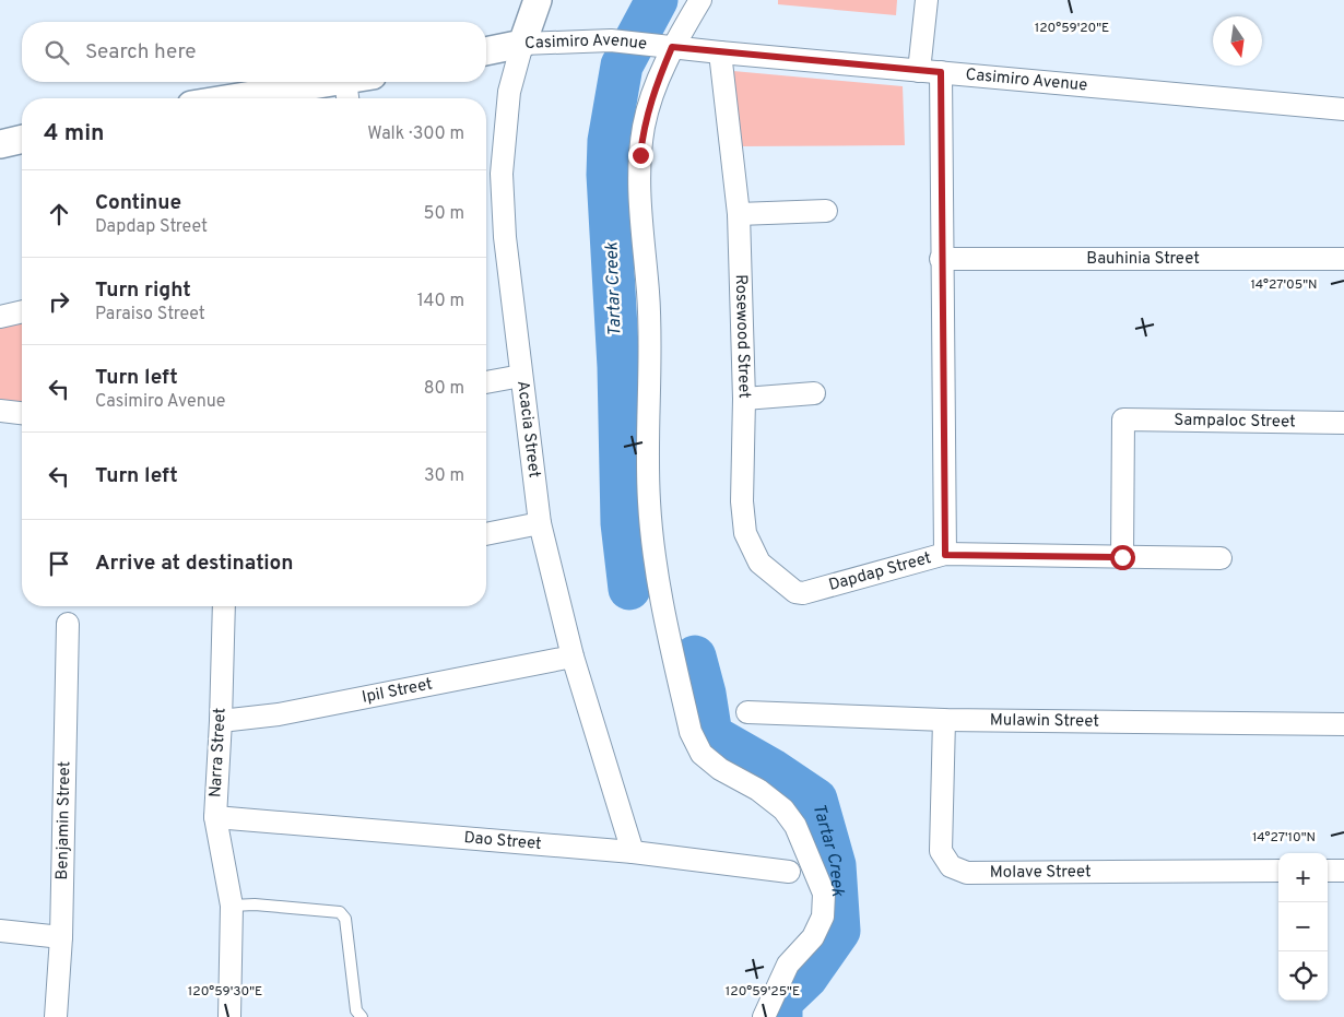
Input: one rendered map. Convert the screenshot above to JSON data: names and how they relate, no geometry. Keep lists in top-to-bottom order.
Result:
{
  "streets": {
    "street": [
      "Casimiro Avenue",
      "Bauhinia Street",
      "Rosewood Street",
      "Sampaloc Street",
      "Acacia Street",
      "Dapdap Street",
      "Ipil Street",
      "Mulawin Street",
      "Narra Street",
      "Benjamin Street",
      "Dao Street",
      "Molave Street"
    ]
  },
  "crossings": [
    ["Casimiro Avenue", "Rosewood Street"],
    ["Casimiro Avenue", "Acacia Street"],
    ["Rosewood Street", "Dapdap Street"],
    ["Sampaloc Street", "Dapdap Street"],
    ["Acacia Street", "Ipil Street"],
    ["Acacia Street", "Dao Street"],
    ["Ipil Street", "Narra Street"],
    ["Mulawin Street", "Molave Street"],
    ["Narra Street", "Dao Street"]
  ],
  "water": ["Tartar Creek"],
  "north": "bottom",
  "page": {
    "search": "Search here",
    "heading": ["4 min", "Walk · 300 m"],
    "list": [
      ["Continue", "Dapdap Street", "50 m"],
      ["Turn right", "Paraiso Street", "140 m"],
      ["Turn left", "Casimiro Avenue", "80 m"],
      ["Turn left", "30 m"],
      "Arrive at destination"
    ],
    "map_buttons": ["+", "−"]
  },
  "coordinates": [
    "120°59'20\"E",
    "14°27'05\"N",
    "14°27'10\"N",
    "120°59'30\"E",
    "120°59'25\"E"
  ]
}
